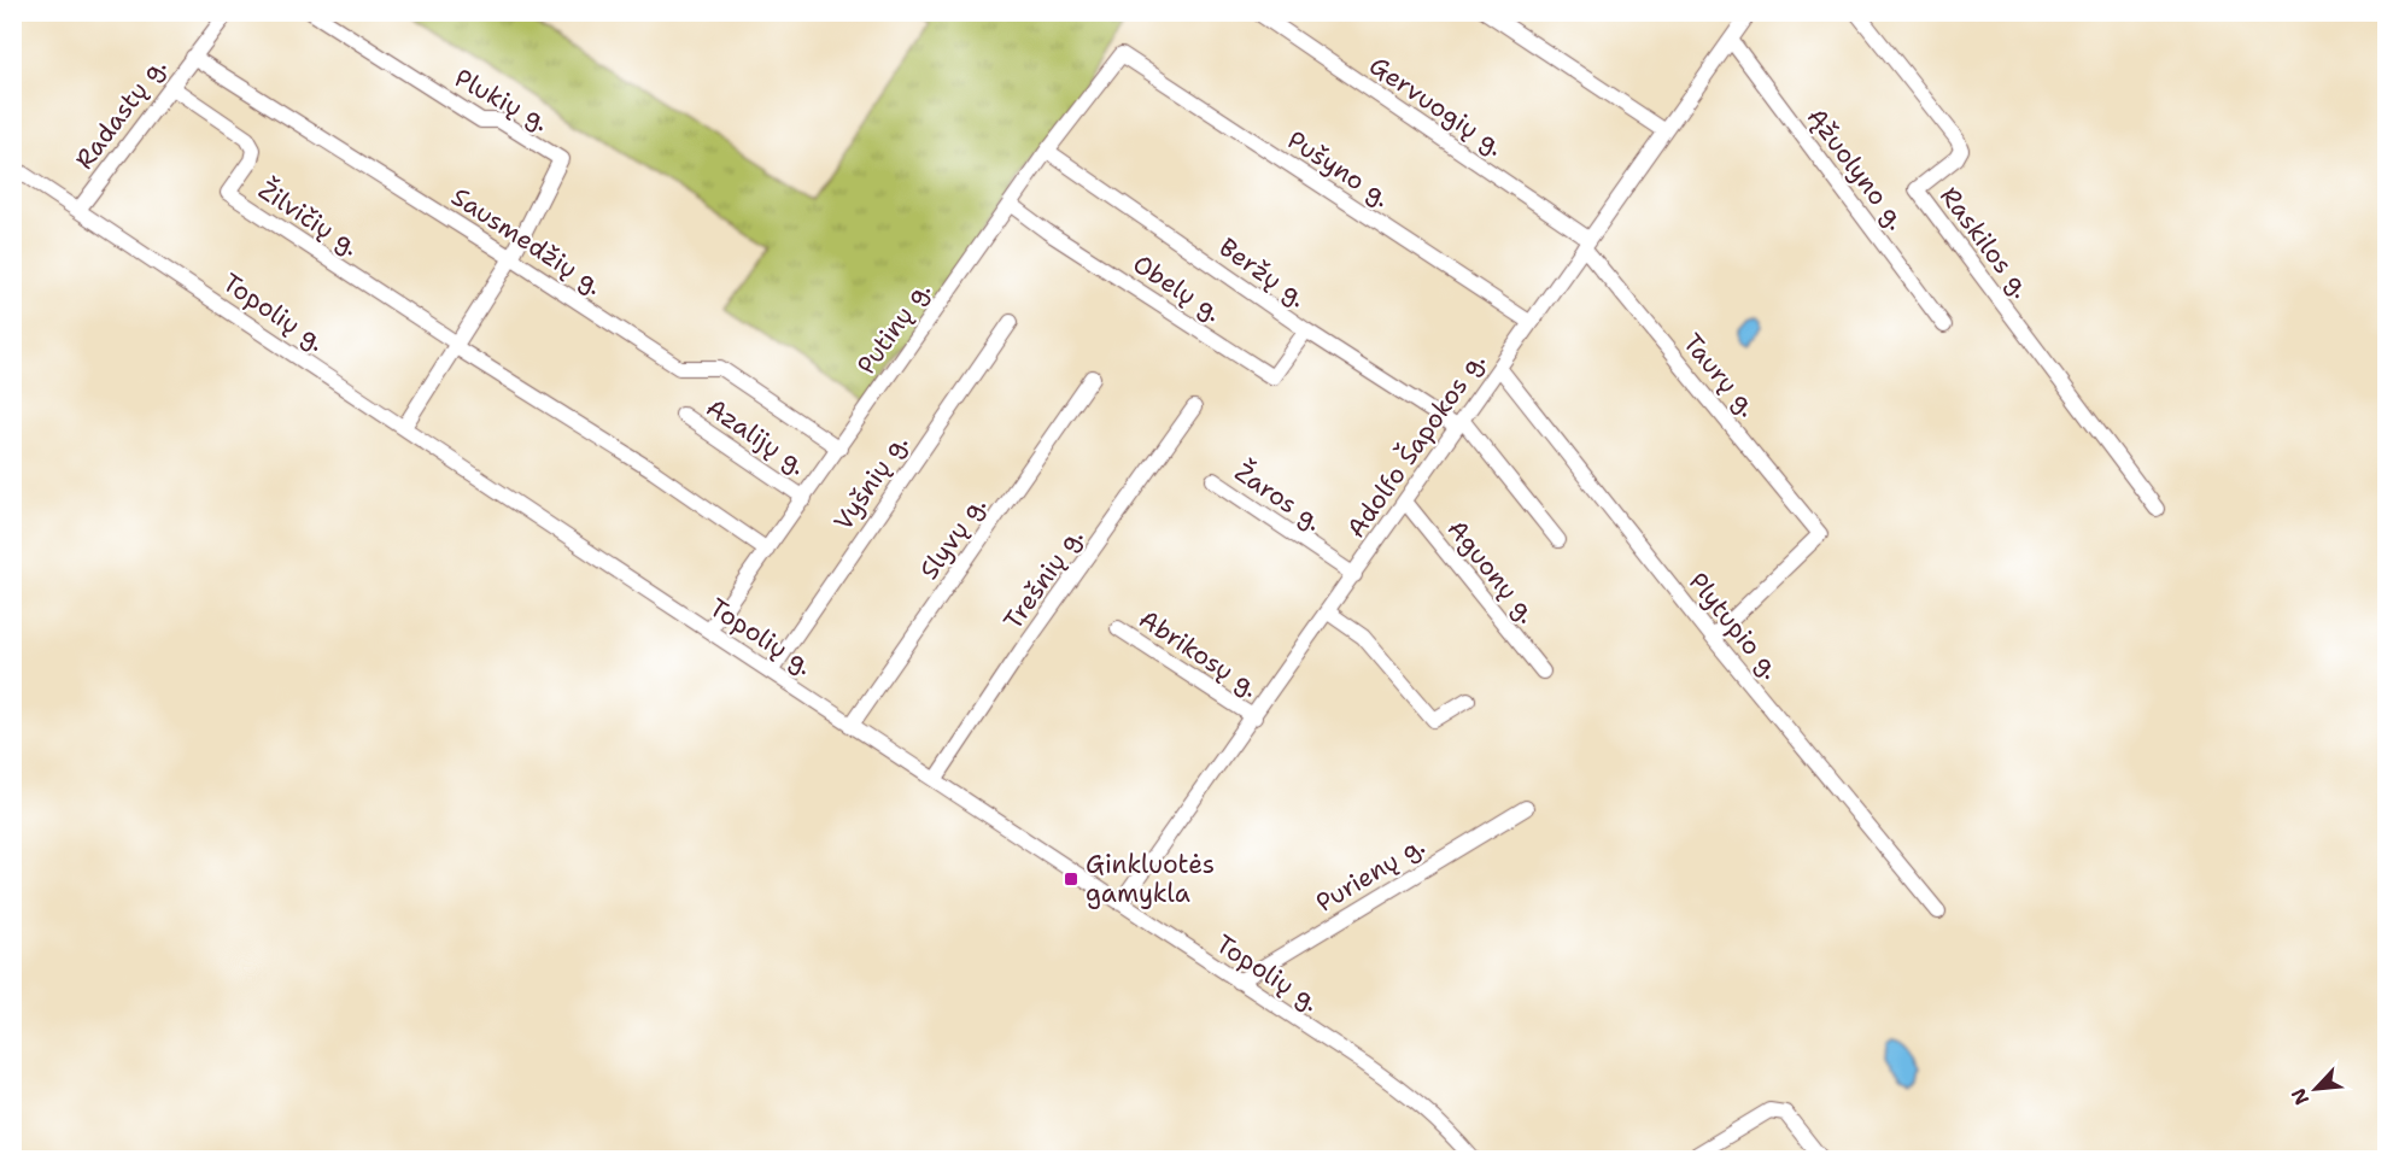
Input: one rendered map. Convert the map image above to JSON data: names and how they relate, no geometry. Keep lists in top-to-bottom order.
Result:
{
  "streets": {
    "street": [
      "Plukių g.",
      "Gervuogių g.",
      "Radastų g.",
      "Pušyno g.",
      "Ąžuolyno g.",
      "Žilvičių g.",
      "Sausmedžių g.",
      "Raskilos g.",
      "Beržų g.",
      "Obelų g.",
      "Topolių g.",
      "Putinų g.",
      "Taurų g.",
      "Azalijų g.",
      "Adolfo Šapokos g.",
      "Vyšnių g.",
      "Žaros g.",
      "Slyvų g.",
      "Aguonų g.",
      "Trešnių g.",
      "Plytupio g.",
      "Abrikosų g.",
      "Purienų g."
    ]
  },
  "crossings": [
    ["Plukių g.", "Sausmedžių g."],
    ["Gervuogių g.", "Taurų g."],
    ["Gervuogių g.", "Adolfo Šapokos g."],
    ["Radastų g.", "Žilvičių g."],
    ["Radastų g.", "Sausmedžių g."],
    ["Radastų g.", "Topolių g."],
    ["Pušyno g.", "Putinų g."],
    ["Pušyno g.", "Adolfo Šapokos g."],
    ["Ąžuolyno g.", "Adolfo Šapokos g."],
    ["Žilvičių g.", "Putinų g."],
    ["Sausmedžių g.", "Putinų g."],
    ["Beržų g.", "Obelų g."],
    ["Beržų g.", "Putinų g."],
    ["Beržų g.", "Adolfo Šapokos g."],
    ["Obelų g.", "Putinų g."],
    ["Topolių g.", "Putinų g."],
    ["Topolių g.", "Adolfo Šapokos g."],
    ["Topolių g.", "Vyšnių g."],
    ["Topolių g.", "Slyvų g."],
    ["Topolių g.", "Trešnių g."],
    ["Topolių g.", "Purienų g."],
    ["Putinų g.", "Azalijų g."],
    ["Taurų g.", "Adolfo Šapokos g."],
    ["Taurų g.", "Plytupio g."],
    ["Adolfo Šapokos g.", "Žaros g."],
    ["Adolfo Šapokos g.", "Aguonų g."],
    ["Adolfo Šapokos g.", "Plytupio g."],
    ["Adolfo Šapokos g.", "Abrikosų g."]
  ],
  "places": {
    "transit": ["Ginkluotės gamykla"]
  },
  "north": "bottom left"
}
